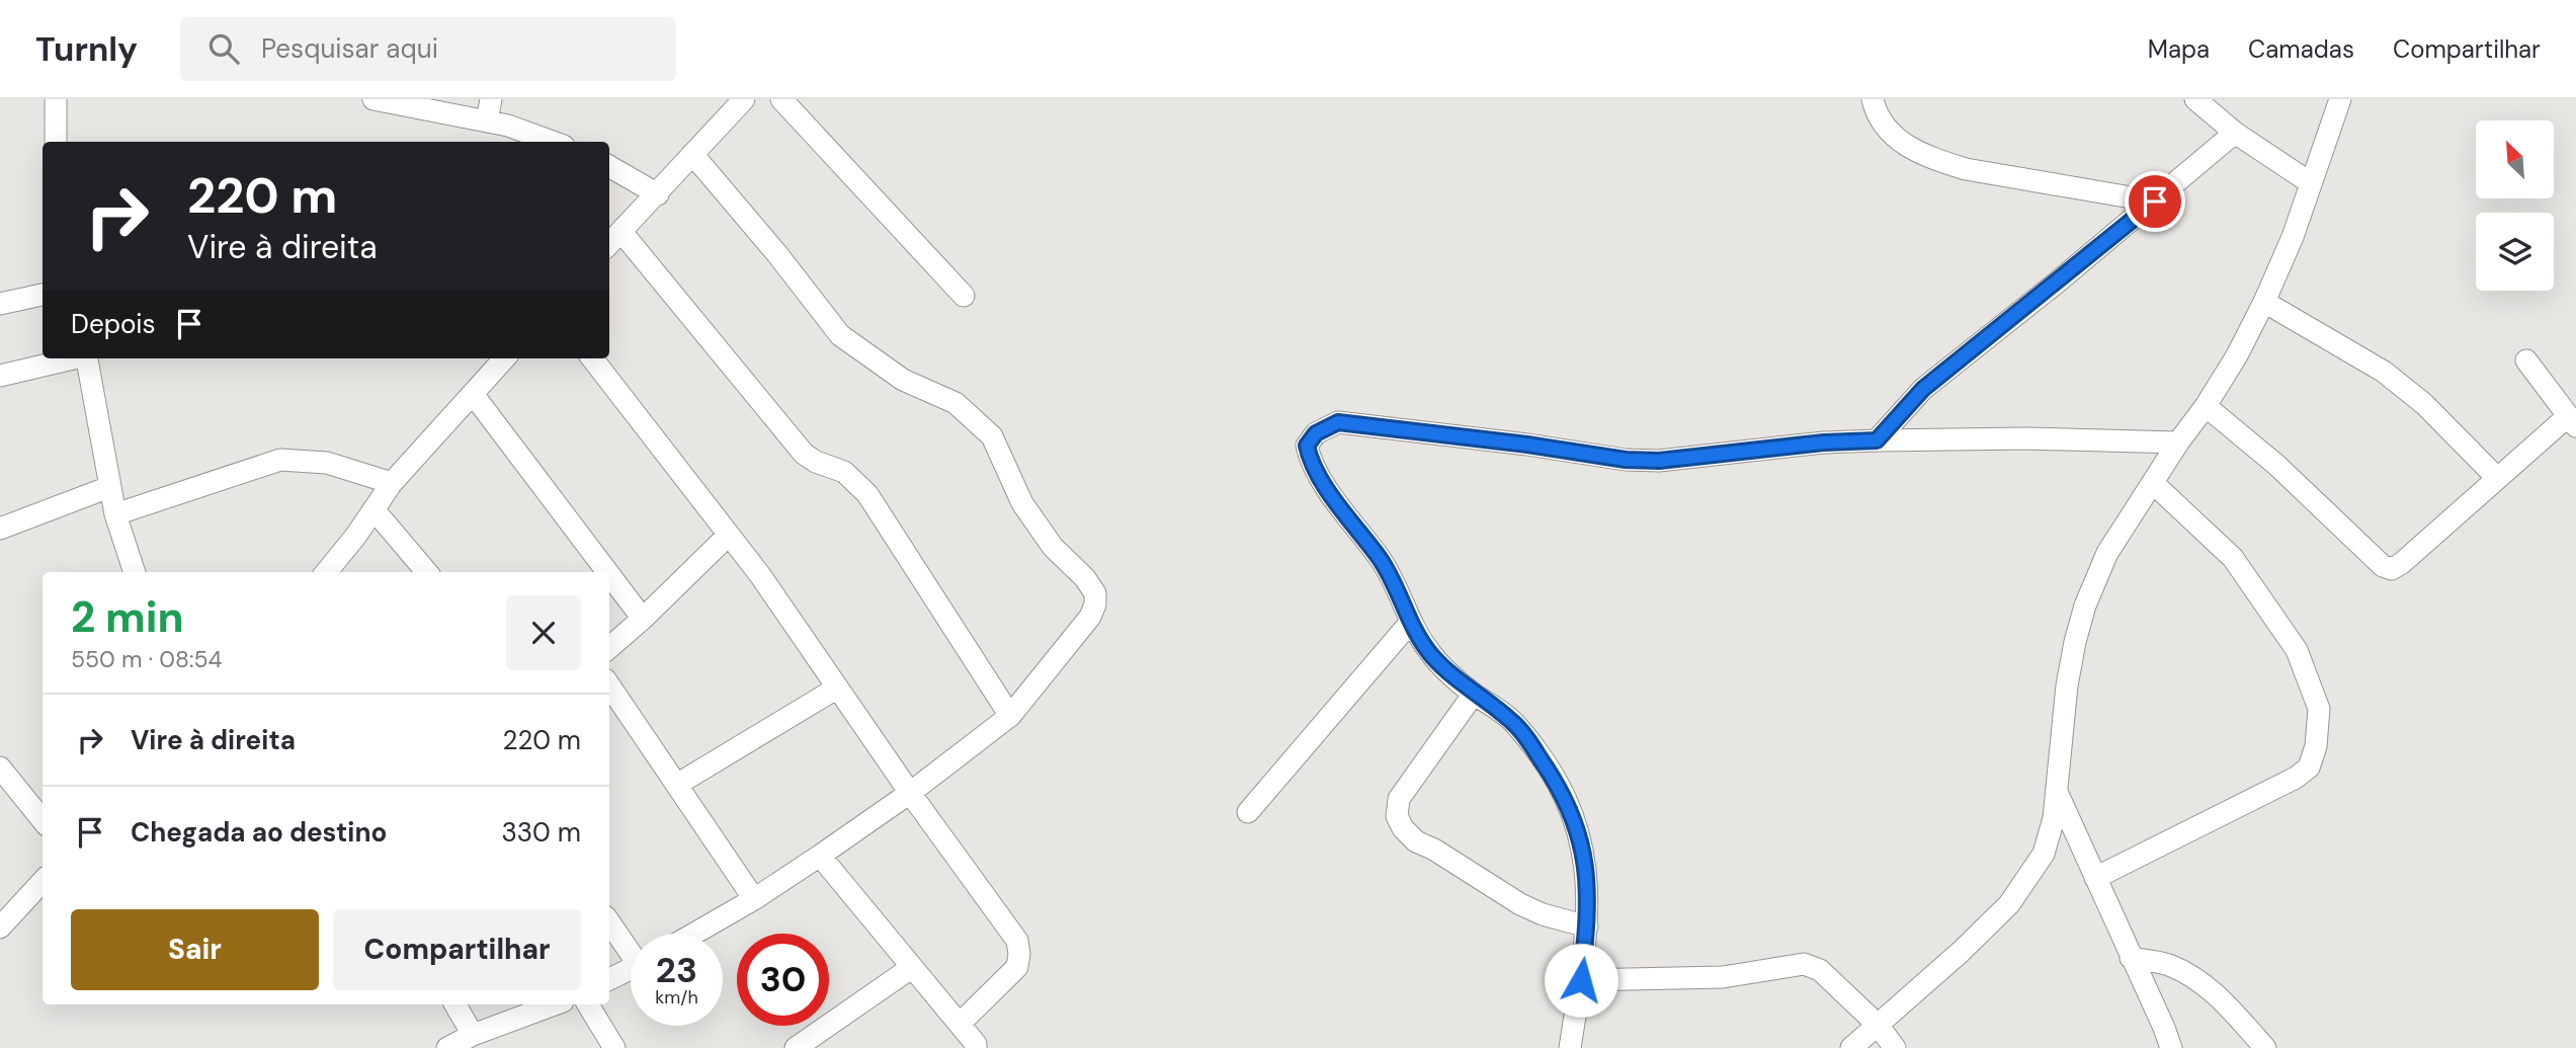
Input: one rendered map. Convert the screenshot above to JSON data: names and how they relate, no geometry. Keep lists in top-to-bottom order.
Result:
{
  "north": "top left",
  "page": {
    "header": "Turnly",
    "search": "Pesquisar aqui",
    "nav": ["Mapa", "Camadas", "Compartilhar"],
    "turn": ["220 m", "Vire à direita"],
    "then": "Depois",
    "heading": ["2 min", "550 m · 08:54"],
    "list": [
      {
        "name": "Vire à direita",
        "value": "220 m"
      },
      {
        "name": "Chegada ao destino",
        "value": "330 m"
      }
    ],
    "buttons": ["Sair", "Compartilhar"],
    "speed": "23 km/h",
    "limit": "30"
  }
}
